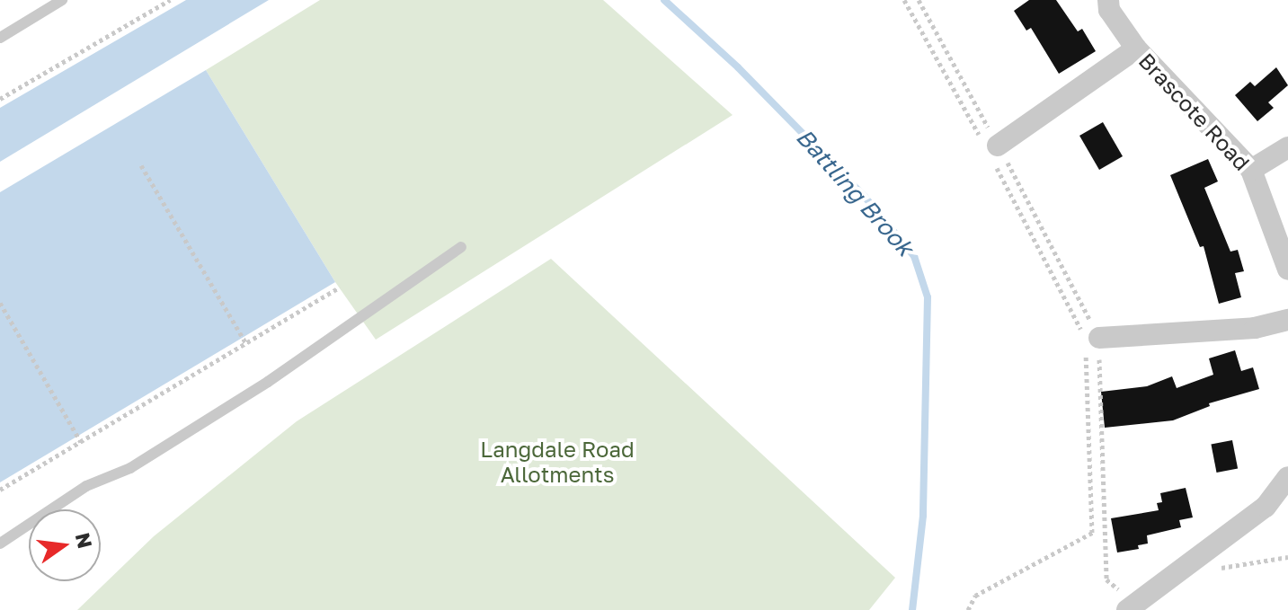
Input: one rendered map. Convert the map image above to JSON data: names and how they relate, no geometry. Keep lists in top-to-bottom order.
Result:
{
  "streets": {
    "street": ["Brascote Road"]
  },
  "water": ["Battling Brook"],
  "parks": ["Langdale Road Allotments"],
  "north": "right"
}
